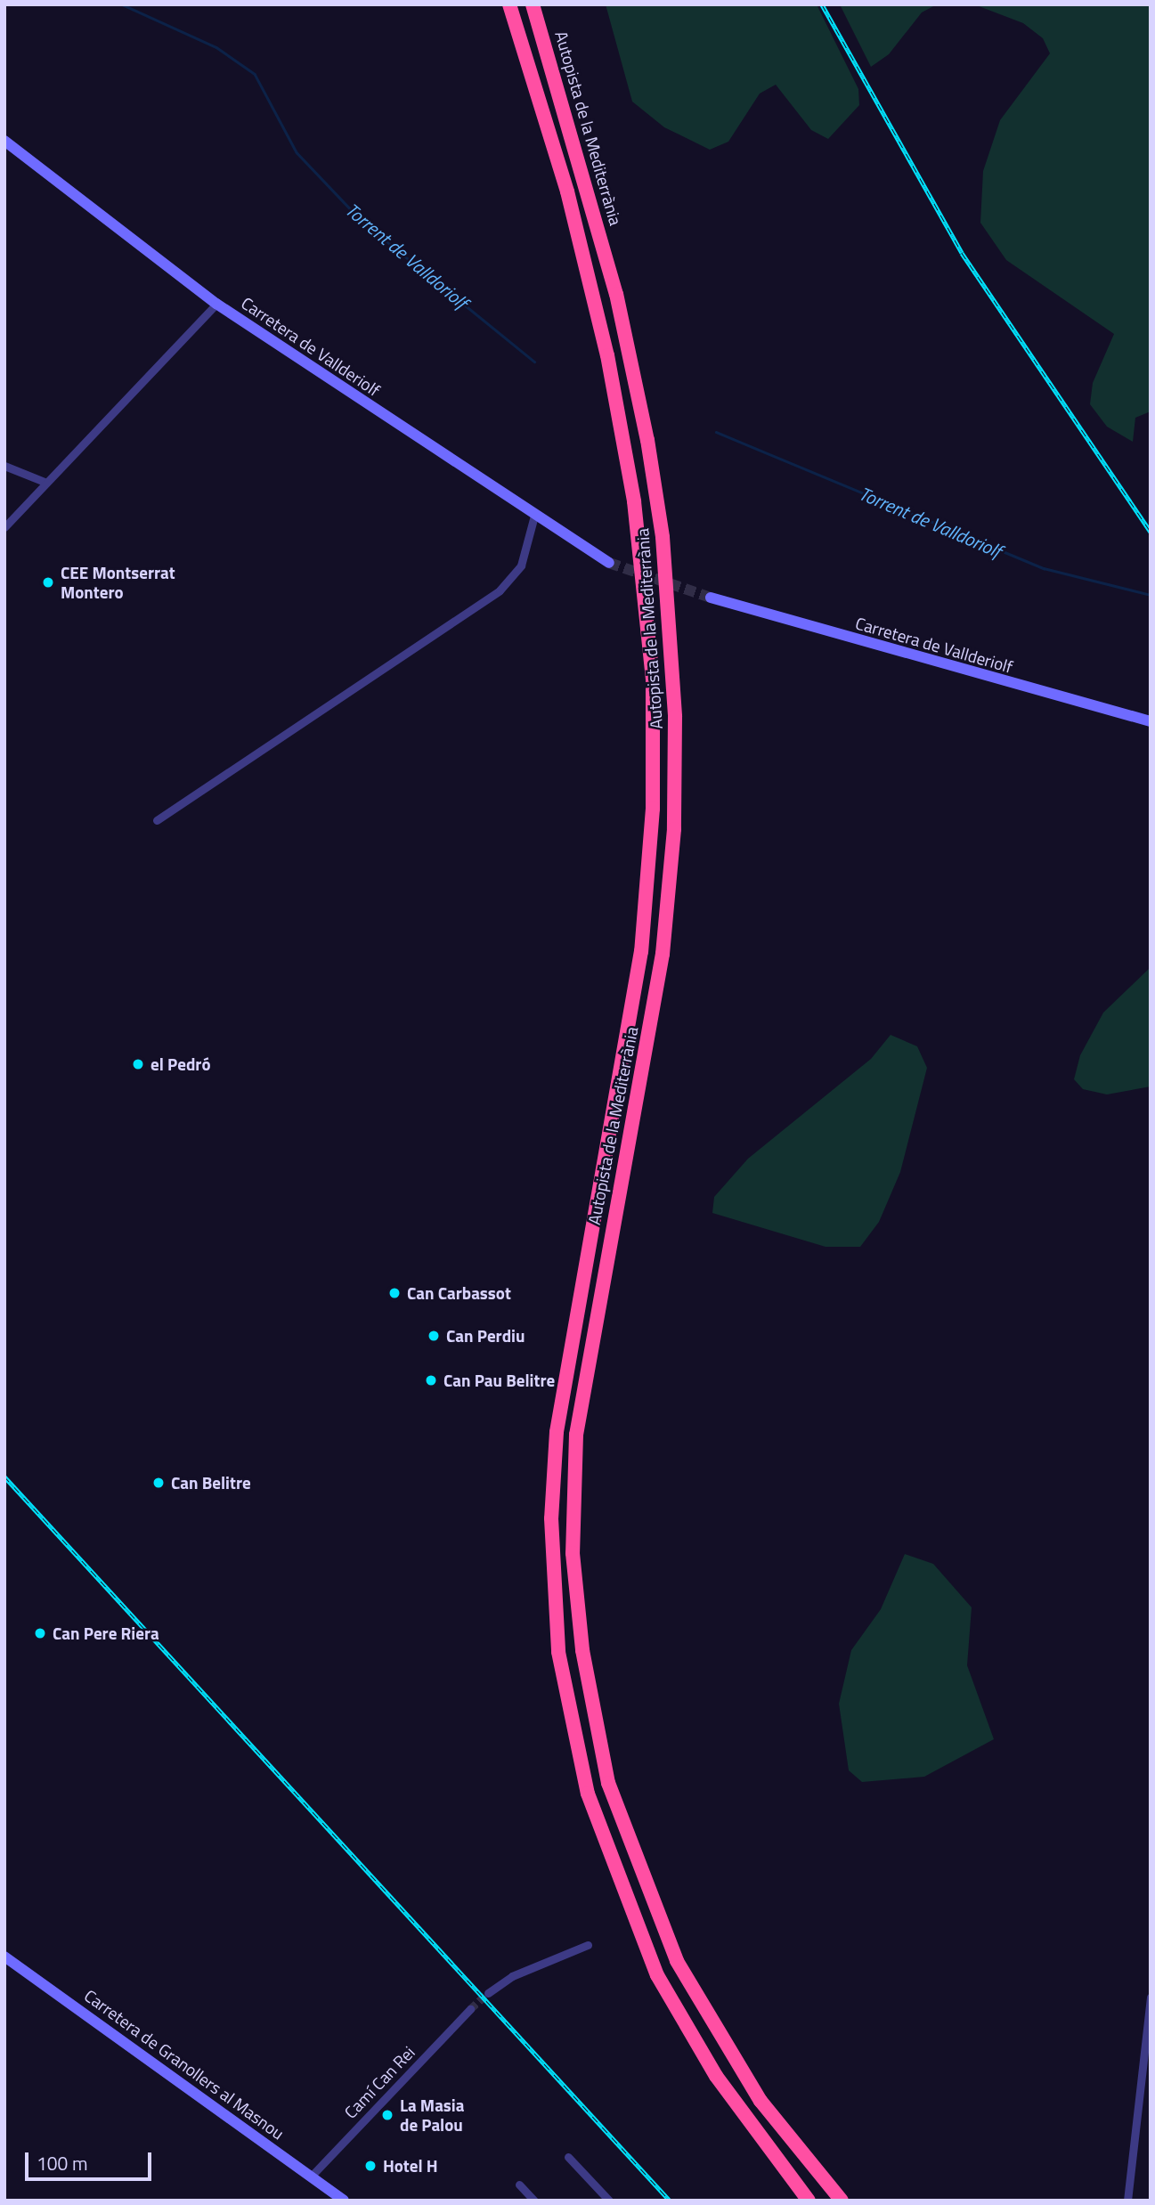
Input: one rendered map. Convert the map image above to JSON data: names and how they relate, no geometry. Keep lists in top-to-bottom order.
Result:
{
  "streets": {
    "highway": ["Autopista de la Mediterrània"],
    "street": ["Carretera de Vallderiolf", "Carretera de Granollers al Masnou", "Camí Can Rei"]
  },
  "crossings": [
    ["Carretera de Granollers al Masnou", "Camí Can Rei"]
  ],
  "water": ["Torrent de Valldoriolf"],
  "places": [
    "CEE Montserrat Montero",
    "el Pedró",
    "Can Carbassot",
    "Can Perdiu",
    "Can Pau Belitre",
    "Can Belitre",
    "Can Pere Riera",
    "La Masia de Palou",
    "Hotel H"
  ],
  "scale_bar": "100 m"
}
